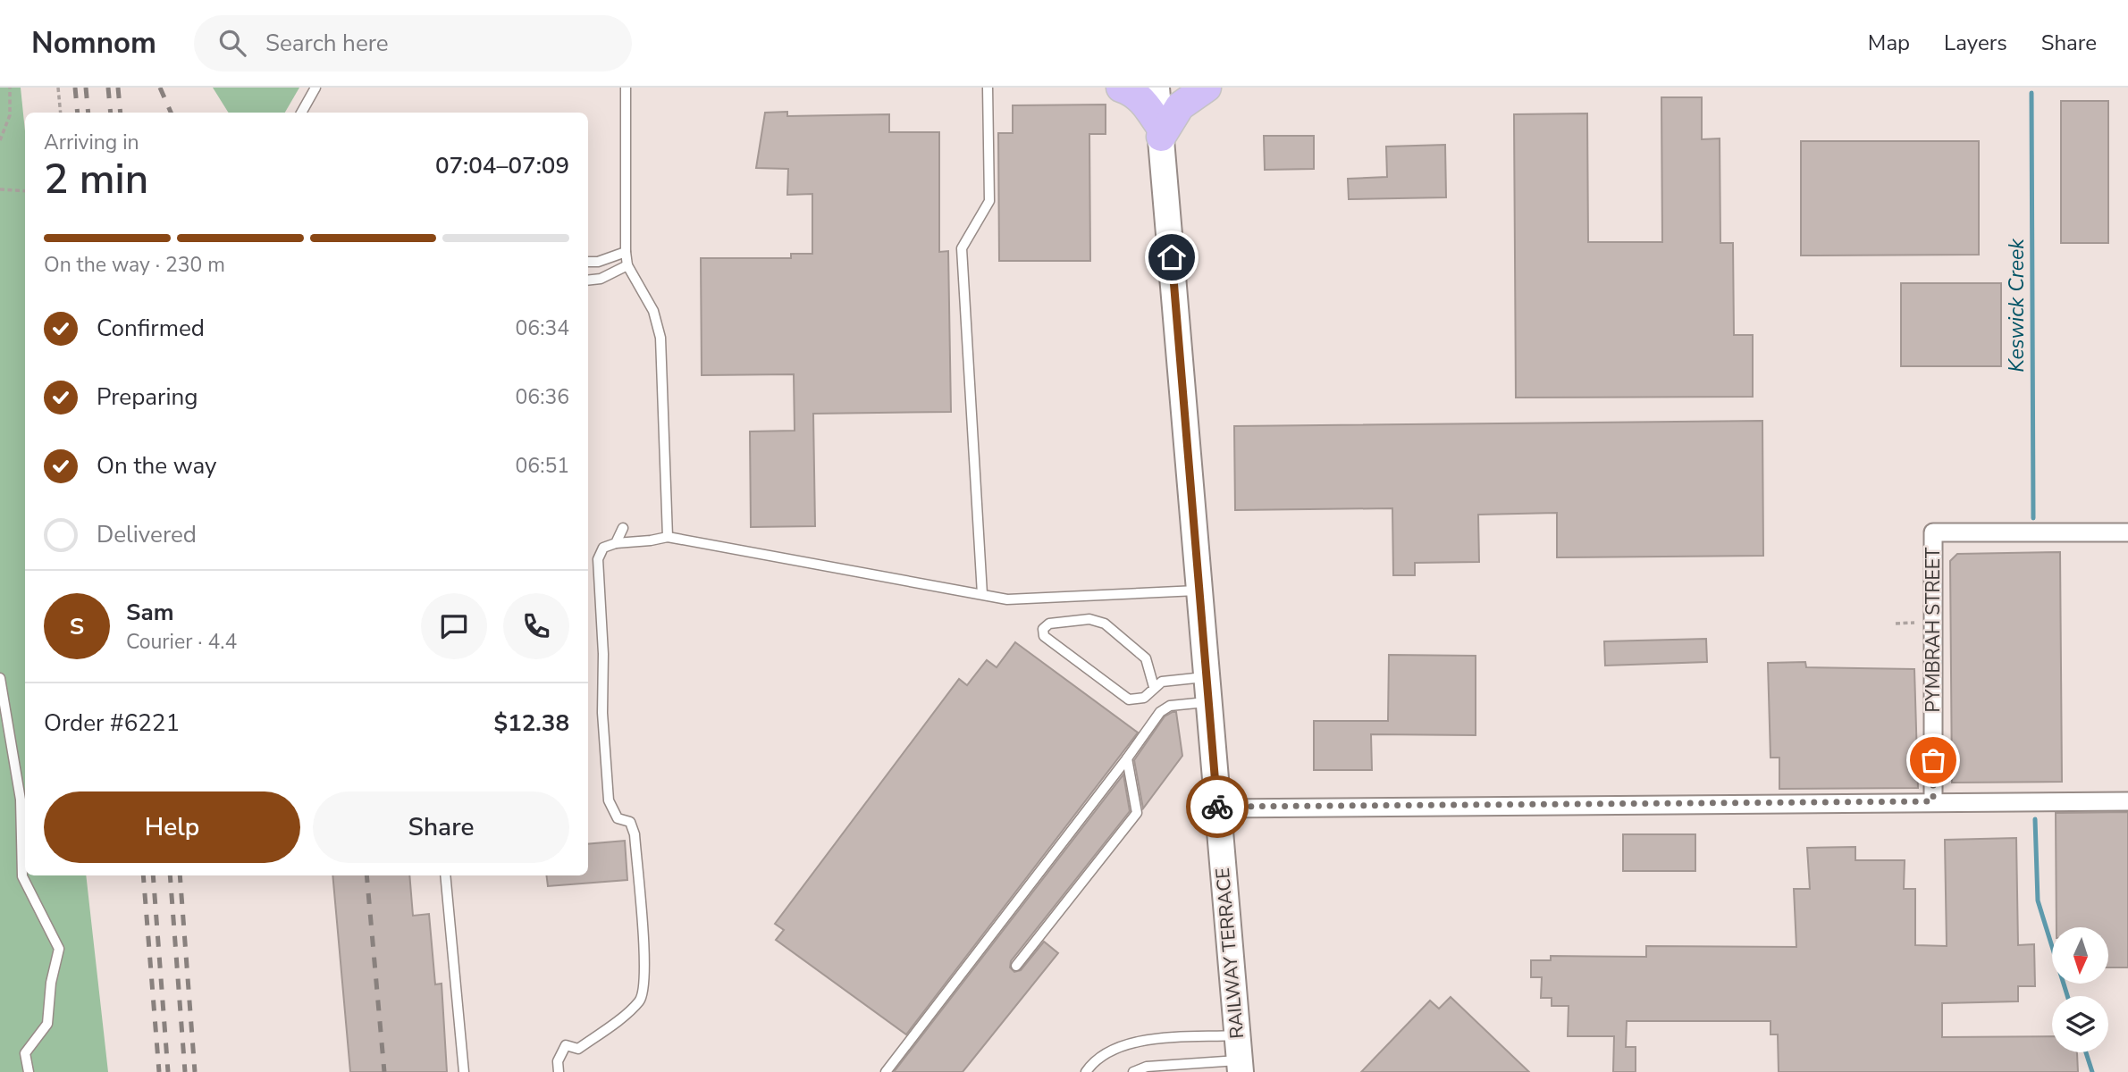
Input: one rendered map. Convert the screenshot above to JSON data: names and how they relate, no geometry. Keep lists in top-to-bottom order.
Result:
{
  "streets": {
    "main road": ["RAILWAY TERRACE"],
    "street": ["PYMBRAH STREET"]
  },
  "water": ["Keswick Creek"],
  "north": "bottom",
  "page": {
    "header": "Nomnom",
    "search": "Search here",
    "nav": ["Map", "Layers", "Share"],
    "heading": ["2 min", "Arriving in", "07:04–07:09"],
    "panel": [
      "Sam",
      "Courier · 4.4",
      "Order #6221",
      "$12.38"
    ],
    "bar": "On the way · 230 m",
    "list": [
      ["Confirmed", "06:34"],
      ["Preparing", "06:36"],
      ["On the way", "06:51"],
      "Delivered"
    ],
    "round": "S",
    "buttons": ["Help", "Share"]
  }
}
